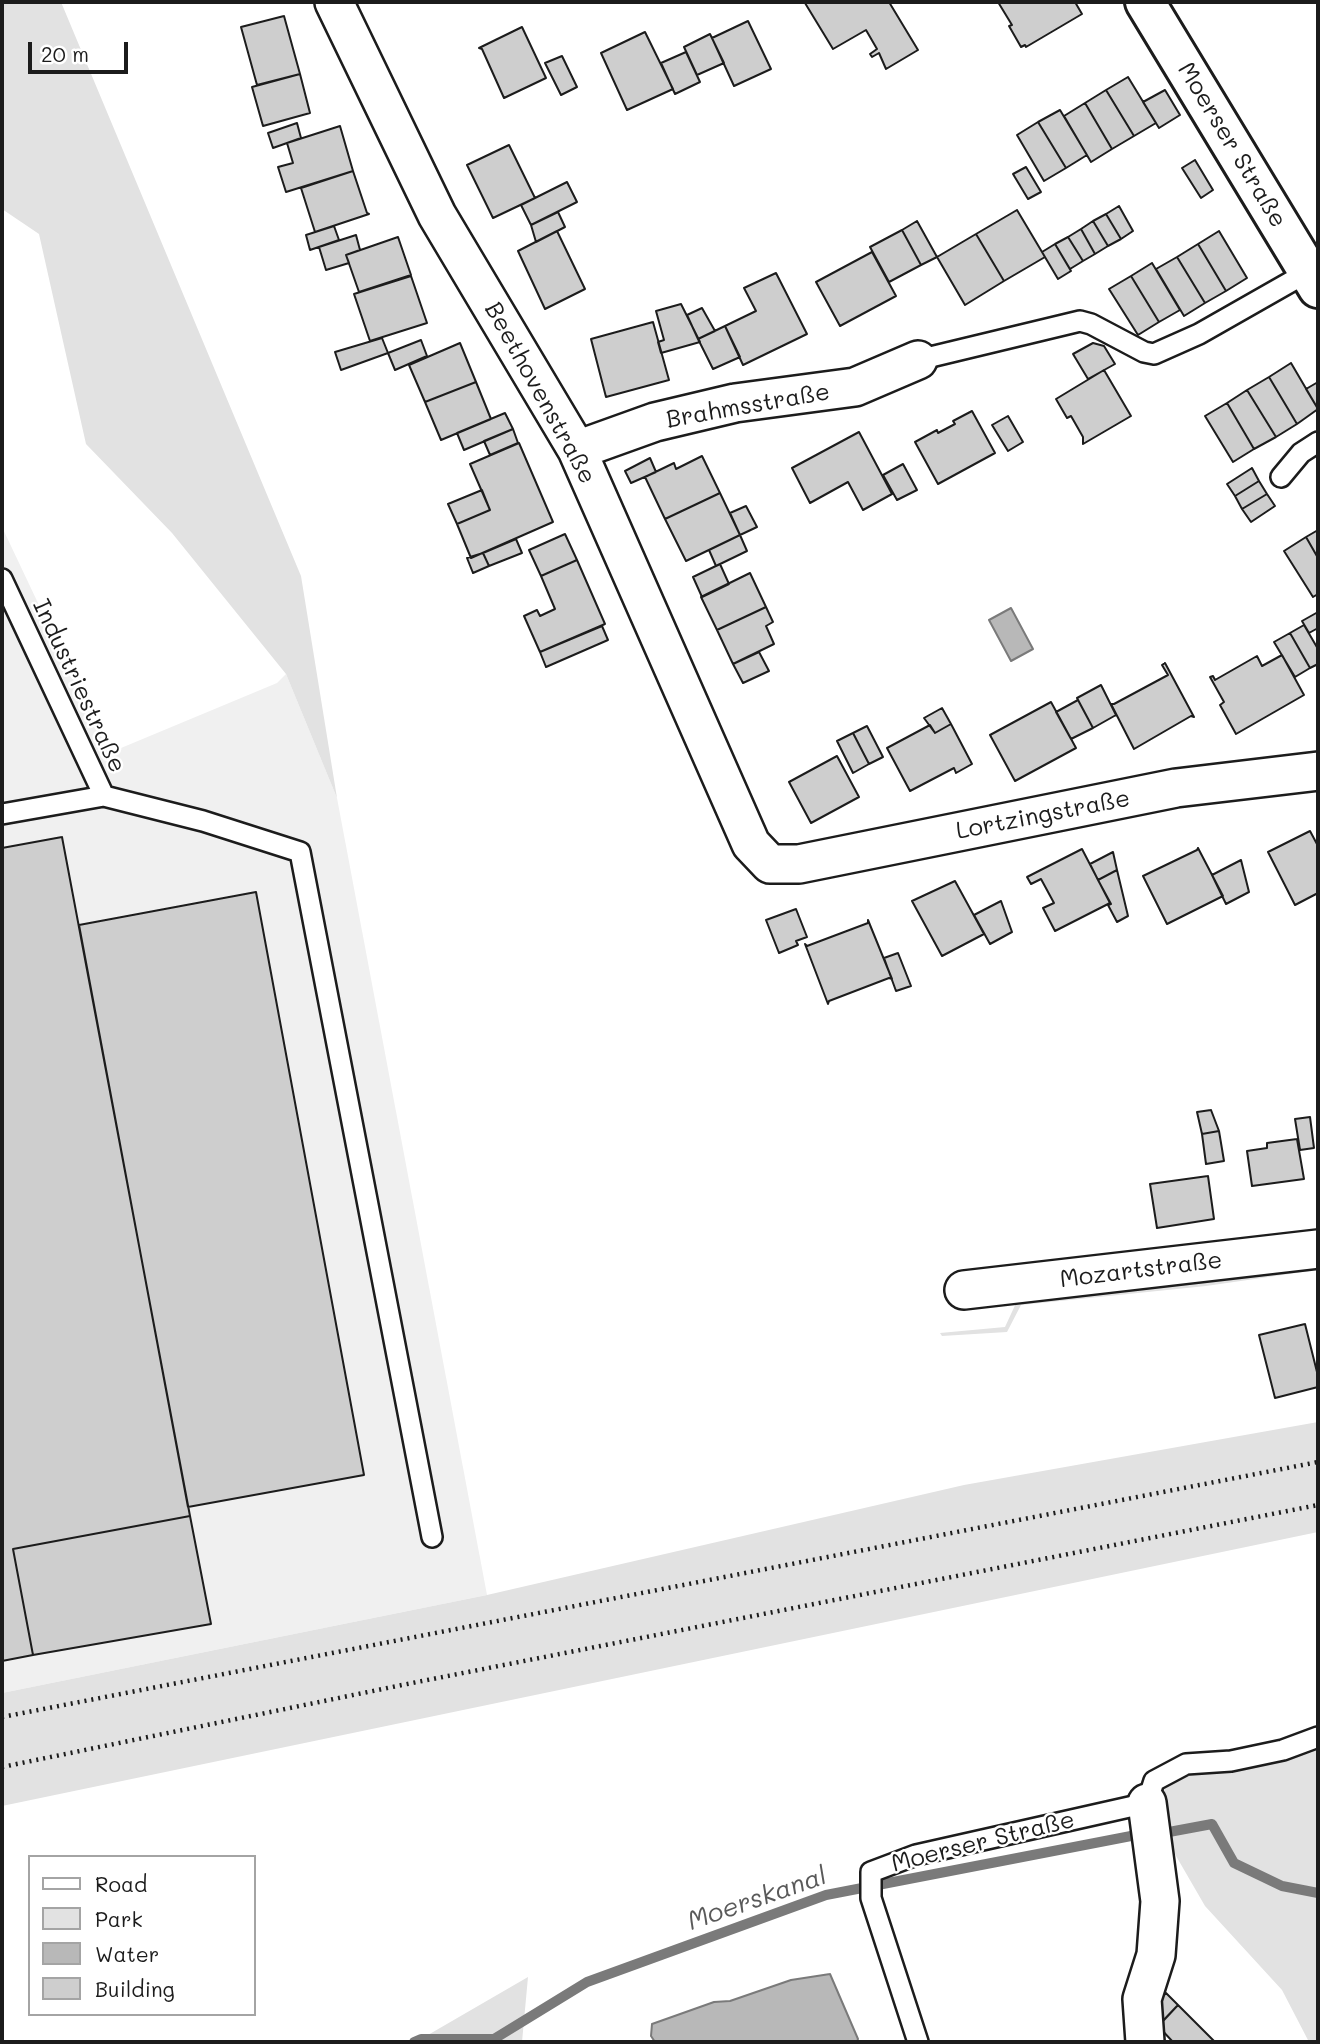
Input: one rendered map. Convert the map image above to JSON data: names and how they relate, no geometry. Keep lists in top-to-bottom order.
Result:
{
  "streets": {
    "street": [
      "Moerser Straße",
      "Beethovenstraße",
      "Brahmsstraße",
      "Lortzingstraße",
      "Mozartstraße"
    ],
    "lane": ["Industriestraße"]
  },
  "crossings": [
    ["Beethovenstraße", "Brahmsstraße"],
    ["Beethovenstraße", "Lortzingstraße"]
  ],
  "water": ["Moerskanal"],
  "legend": [
    "Road",
    "Park",
    "Water",
    "Building"
  ],
  "scale_bar": "20 m"
}
